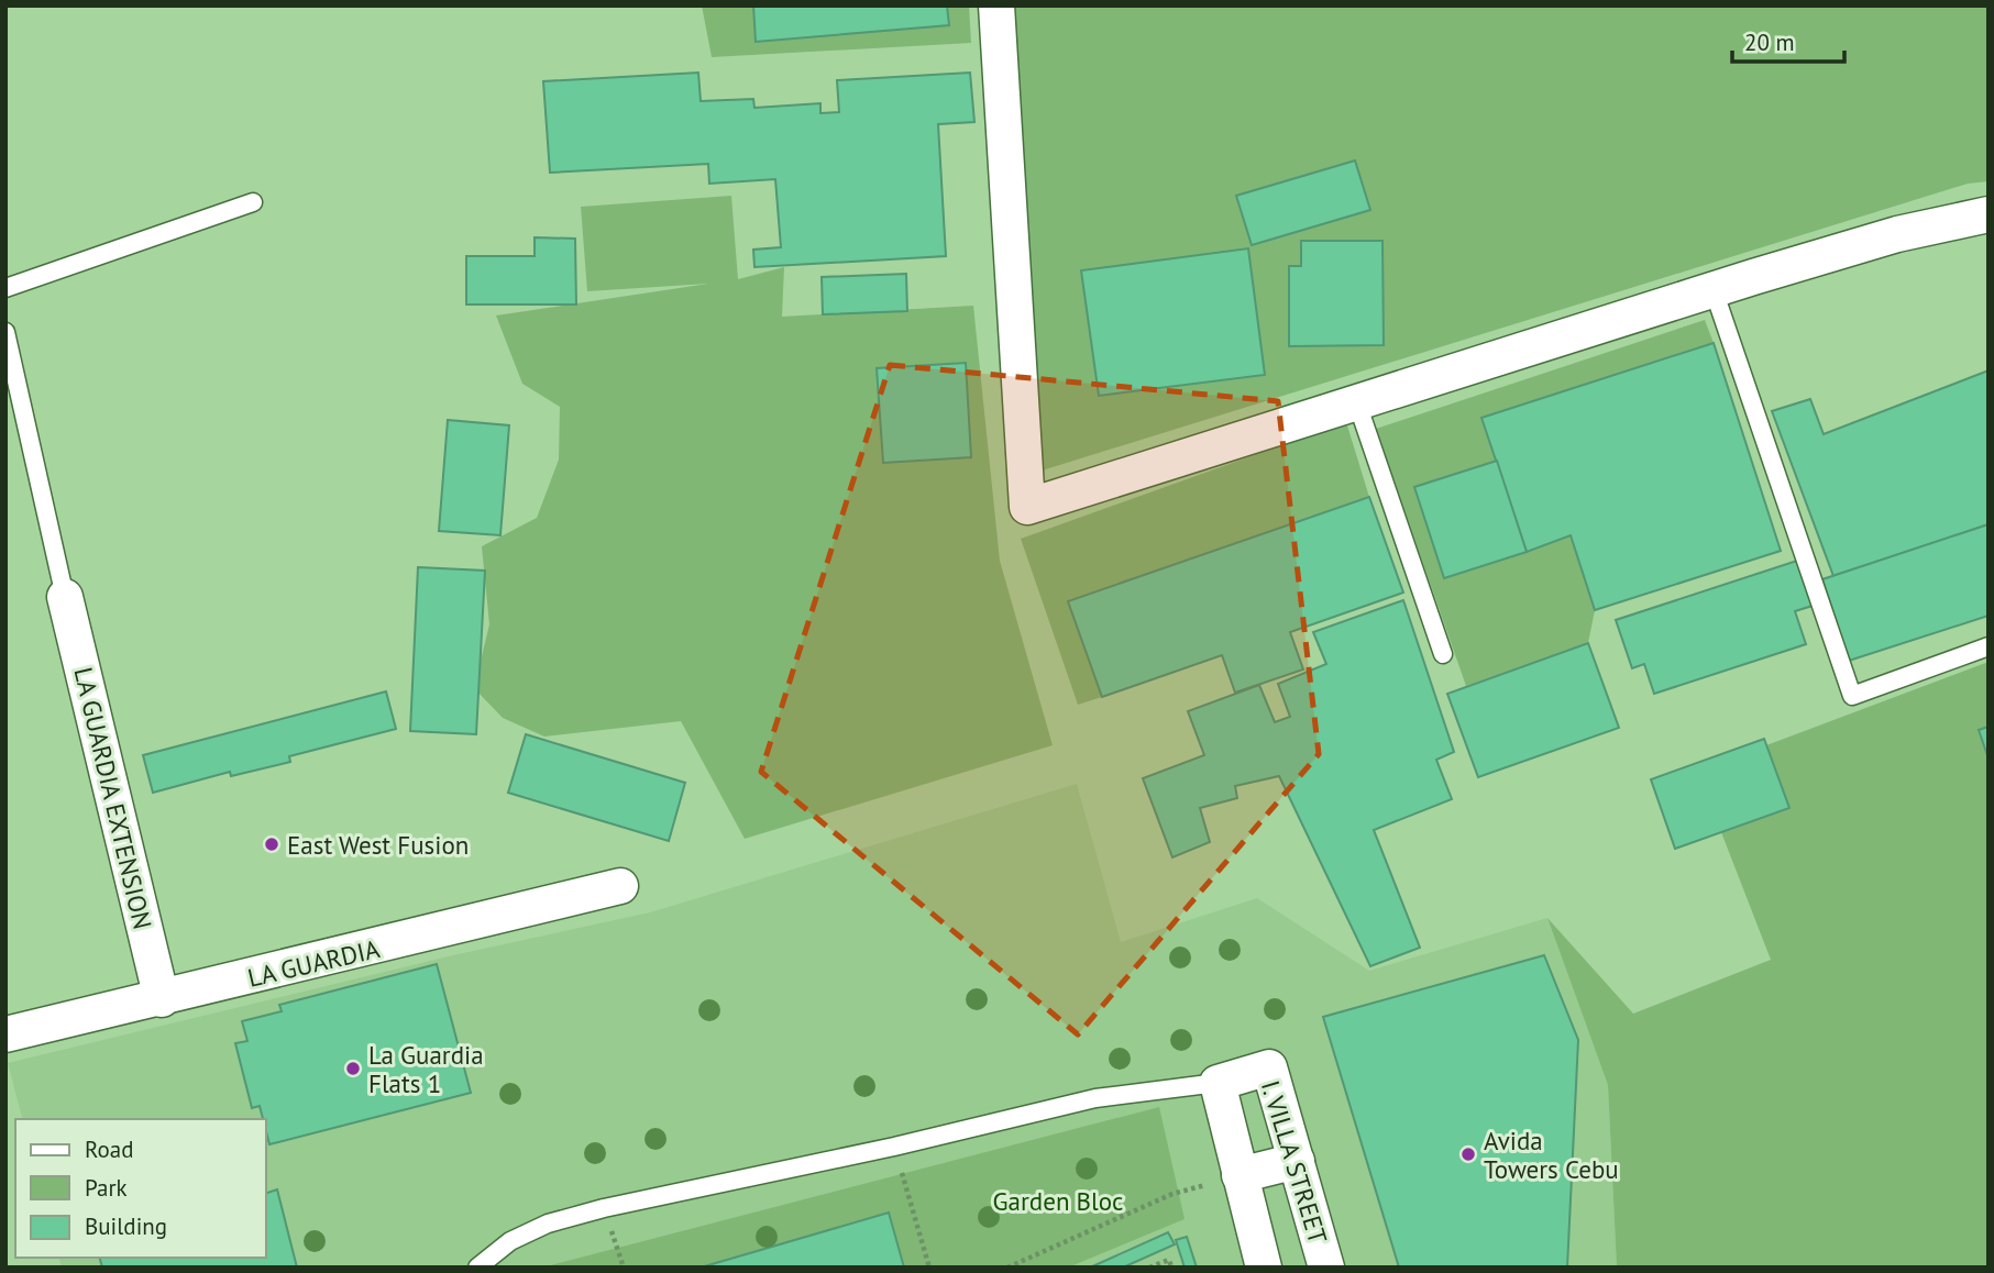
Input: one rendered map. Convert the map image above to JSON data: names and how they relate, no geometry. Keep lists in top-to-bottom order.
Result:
{
  "streets": {
    "street": ["LA GUARDIA EXTENSION", "LA GUARDIA", "I. VILLA STREET"]
  },
  "crossings": [
    ["LA GUARDIA EXTENSION", "LA GUARDIA"]
  ],
  "parks": ["Garden Bloc"],
  "places": ["East West Fusion", "La Guardia Flats 1", "Avida Towers Cebu"],
  "legend": ["Road", "Park", "Building"],
  "scale_bar": "20 m"
}
